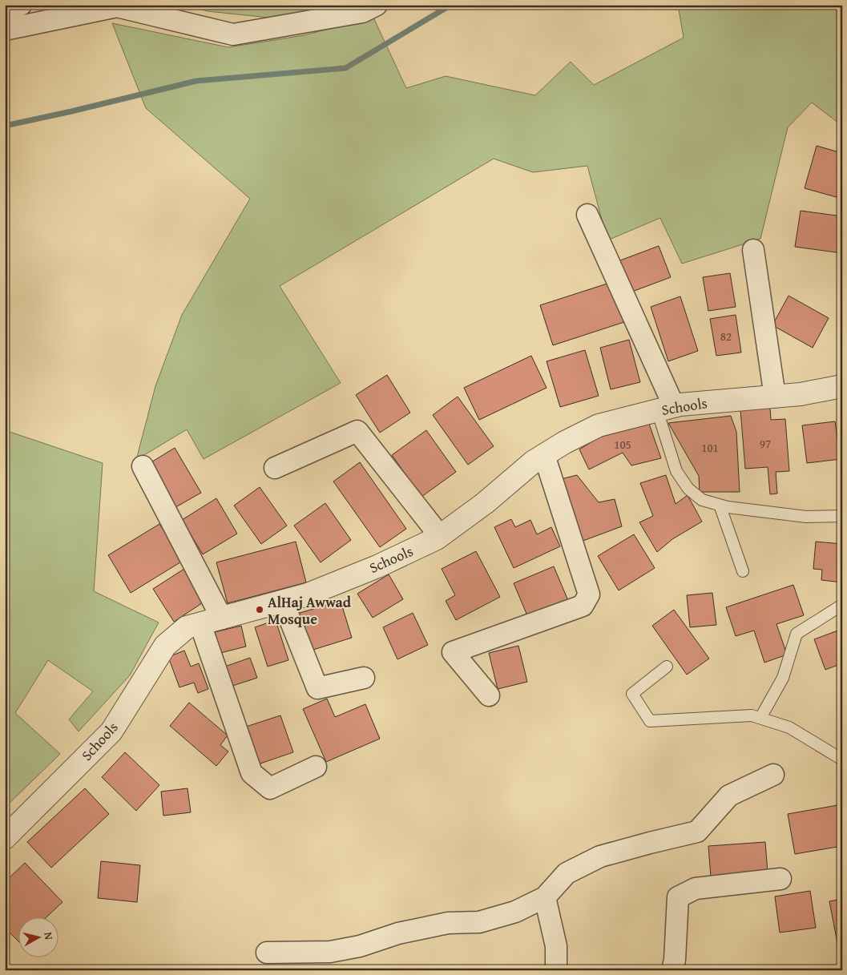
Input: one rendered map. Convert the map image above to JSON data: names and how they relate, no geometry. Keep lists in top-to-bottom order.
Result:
{
  "streets": {
    "street": ["Schools"]
  },
  "places": ["AlHaj Awwad Mosque"],
  "house_numbers": [
    "82",
    "97",
    "105",
    "101"
  ],
  "north": "right"
}
